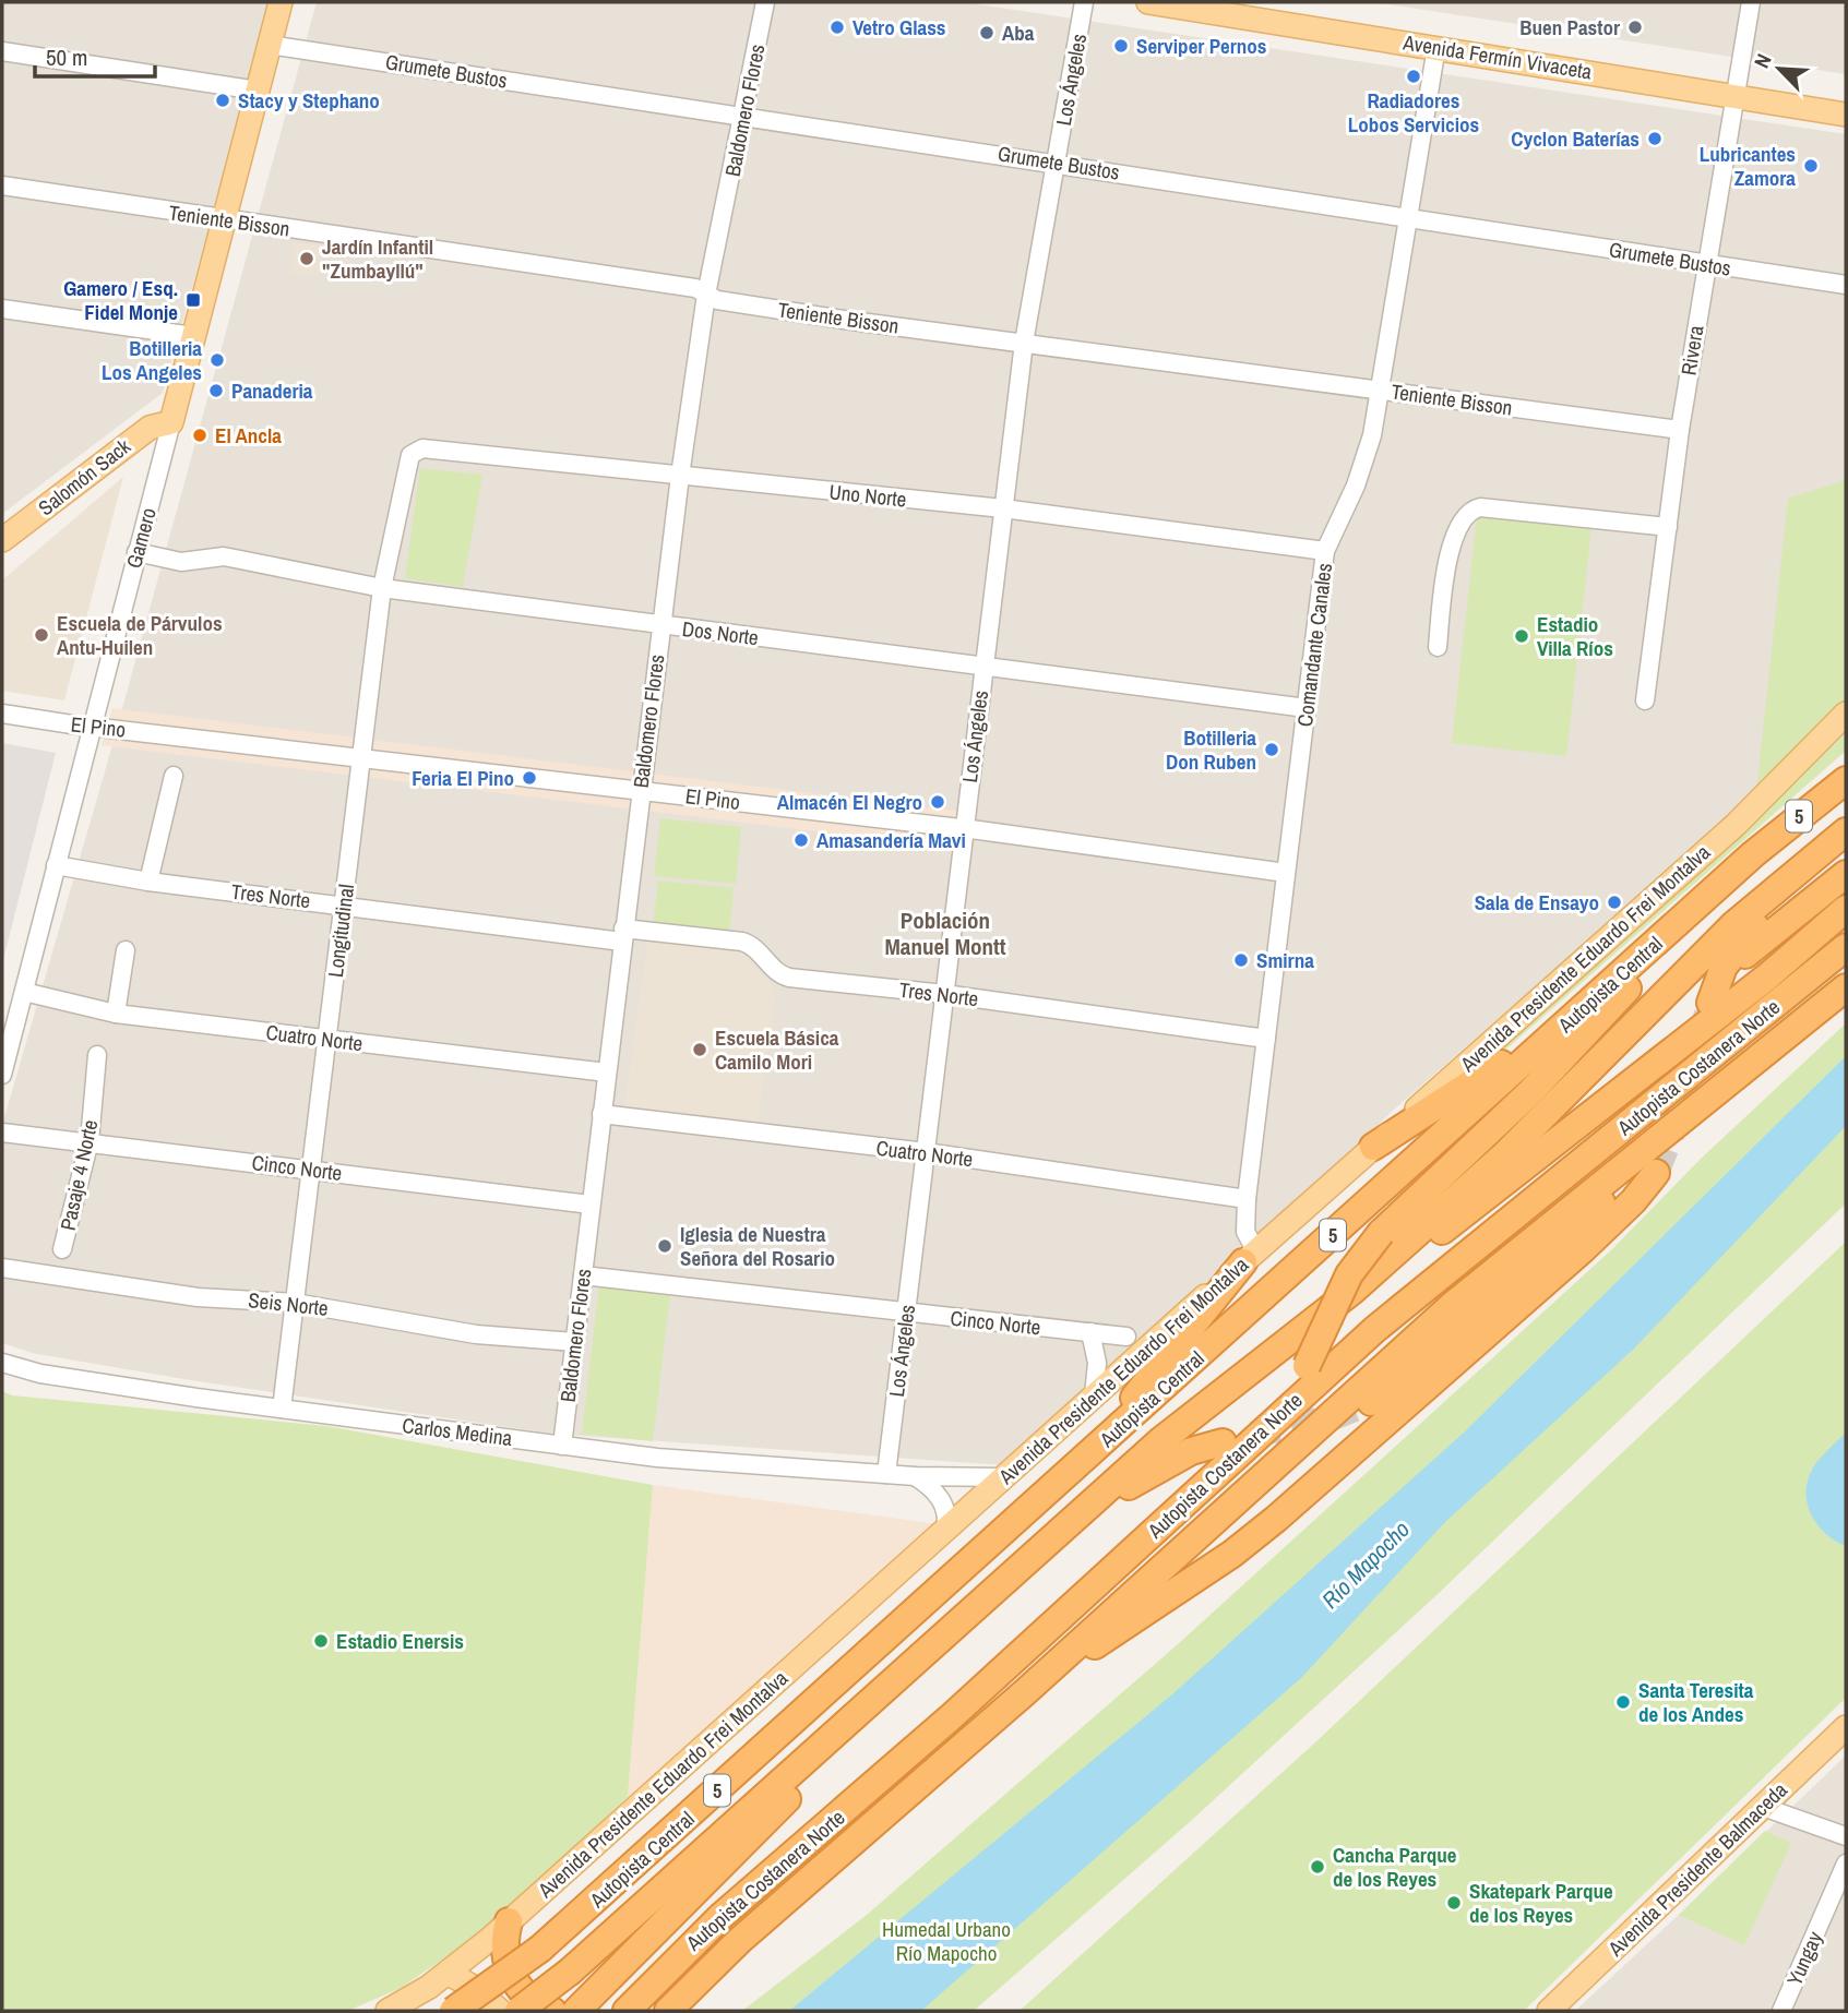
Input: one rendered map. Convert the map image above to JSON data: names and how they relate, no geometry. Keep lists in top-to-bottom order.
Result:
{
  "streets": {
    "highway": ["5", "Autopista Central", "Autopista Costanera Norte"],
    "main road": [
      "Avenida Fermín Vivaceta",
      "Salomón Sack",
      "Gamero",
      "Avenida Presidente Eduardo Frei Montalva",
      "Avenida Presidente Balmaceda"
    ],
    "street": [
      "Grumete Bustos",
      "Los Ángeles",
      "Baldomero Flores",
      "Teniente Bisson",
      "Rivera",
      "Uno Norte",
      "Dos Norte",
      "Comandante Canales",
      "El Pino",
      "Tres Norte",
      "Longitudinal",
      "Cuatro Norte",
      "Cinco Norte",
      "Pasaje 4 Norte",
      "Seis Norte",
      "Carlos Medina",
      "Yungay"
    ]
  },
  "crossings": [
    ["Avenida Fermín Vivaceta", "Rivera"],
    ["Avenida Fermín Vivaceta", "Comandante Canales"],
    ["Grumete Bustos", "Los Ángeles"],
    ["Grumete Bustos", "Baldomero Flores"],
    ["Grumete Bustos", "Rivera"],
    ["Grumete Bustos", "Gamero"],
    ["Grumete Bustos", "Comandante Canales"],
    ["Los Ángeles", "Teniente Bisson"],
    ["Los Ángeles", "Uno Norte"],
    ["Los Ángeles", "Dos Norte"],
    ["Los Ángeles", "El Pino"],
    ["Los Ángeles", "Tres Norte"],
    ["Los Ángeles", "Cuatro Norte"],
    ["Los Ángeles", "Cinco Norte"],
    ["Los Ángeles", "Carlos Medina"],
    ["Baldomero Flores", "Teniente Bisson"],
    ["Baldomero Flores", "Uno Norte"],
    ["Baldomero Flores", "Dos Norte"],
    ["Baldomero Flores", "El Pino"],
    ["Baldomero Flores", "Tres Norte"],
    ["Baldomero Flores", "Cuatro Norte"],
    ["Baldomero Flores", "Cinco Norte"],
    ["Baldomero Flores", "Seis Norte"],
    ["Baldomero Flores", "Carlos Medina"],
    ["Teniente Bisson", "Rivera"],
    ["Teniente Bisson", "Gamero"],
    ["Teniente Bisson", "Comandante Canales"],
    ["Salomón Sack", "Gamero"],
    ["Uno Norte", "Comandante Canales"],
    ["Uno Norte", "Longitudinal"],
    ["Gamero", "Dos Norte"],
    ["Gamero", "El Pino"],
    ["Gamero", "Tres Norte"],
    ["Gamero", "Cuatro Norte"],
    ["Dos Norte", "Comandante Canales"],
    ["Dos Norte", "Longitudinal"],
    ["Comandante Canales", "El Pino"],
    ["Comandante Canales", "Tres Norte"],
    ["Comandante Canales", "Avenida Presidente Eduardo Frei Montalva"],
    ["Comandante Canales", "Cuatro Norte"],
    ["El Pino", "Longitudinal"],
    ["Tres Norte", "Longitudinal"],
    ["Longitudinal", "Cuatro Norte"],
    ["Longitudinal", "Cinco Norte"],
    ["Longitudinal", "Seis Norte"],
    ["Longitudinal", "Carlos Medina"],
    ["Avenida Presidente Eduardo Frei Montalva", "Carlos Medina"],
    ["Cinco Norte", "Pasaje 4 Norte"]
  ],
  "districts": ["Población Manuel Montt"],
  "water": ["Río Mapocho"],
  "parks": ["Humedal Urbano Río Mapocho"],
  "places": {
    "other": [
      "Vetro Glass",
      "Buen Pastor",
      "Aba",
      "Serviper Pernos",
      "Radiadores Lobos Servicios",
      "Stacy y Stephano",
      "Cyclon Baterías",
      "Lubricantes Zamora",
      "Jardín Infantil \"Zumbayllú\"",
      "Botilleria Los Angeles",
      "Panaderia",
      "El Ancla",
      "Escuela de Párvulos Antu-Huilen",
      "Estadio Villa Ríos",
      "Botilleria Don Ruben",
      "Feria El Pino",
      "Almacén El Negro",
      "Amasandería Mavi",
      "Sala de Ensayo",
      "Smirna",
      "Escuela Básica Camilo Mori",
      "Iglesia de Nuestra Señora del Rosario",
      "Estadio Enersis",
      "Santa Teresita de los Andes",
      "Cancha Parque de los Reyes",
      "Skatepark Parque de los Reyes"
    ],
    "transit": ["Gamero / Esq. Fidel Monje"]
  },
  "scale_bar": "50 m",
  "north": "top left"
}
